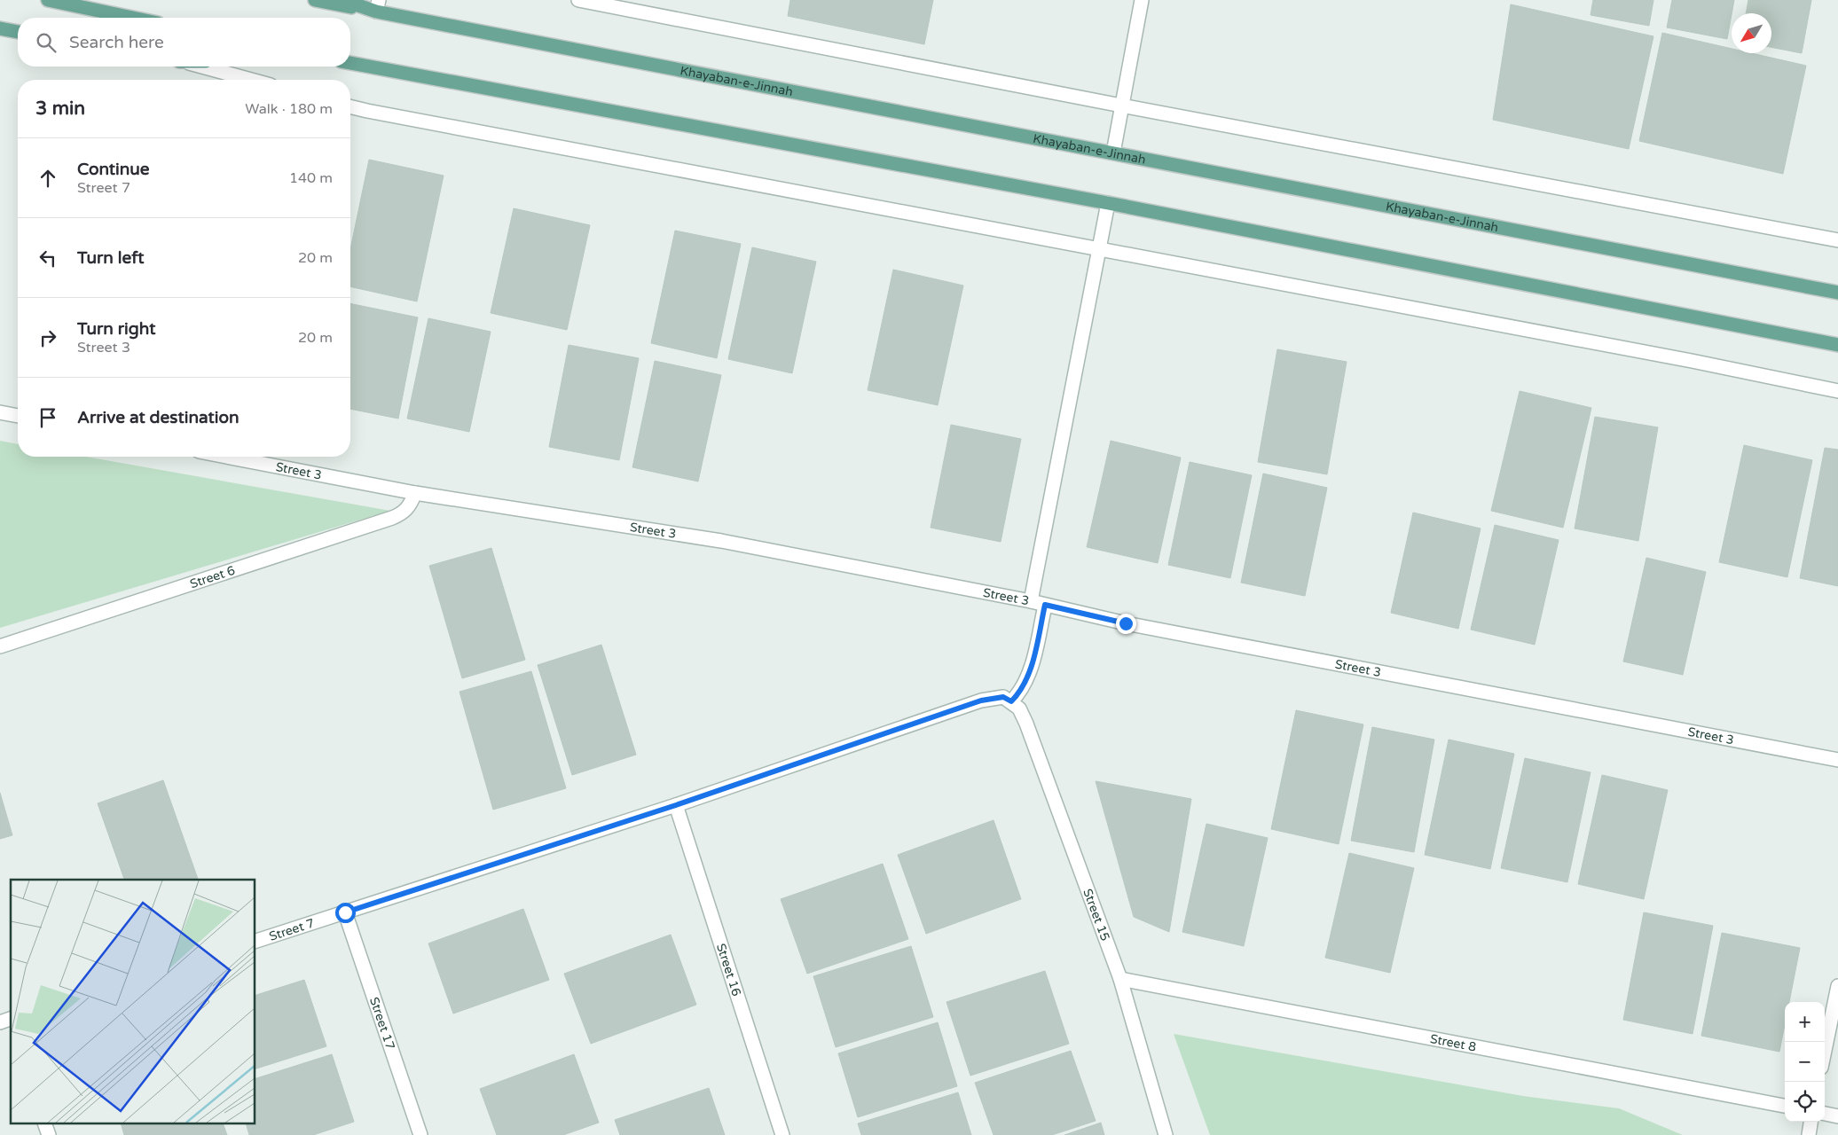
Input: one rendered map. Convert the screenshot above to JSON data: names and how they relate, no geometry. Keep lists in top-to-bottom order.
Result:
{
  "streets": {
    "main road": ["Khayaban-e-Jinnah"],
    "street": [
      "Street 3",
      "Street 6",
      "Street 15",
      "Street 7",
      "Street 16",
      "Street 17",
      "Street 8"
    ]
  },
  "crossings": [
    ["Street 3", "Street 6"],
    ["Street 15", "Street 7"],
    ["Street 15", "Street 8"],
    ["Street 7", "Street 16"],
    ["Street 7", "Street 17"]
  ],
  "north": "bottom left",
  "page": {
    "search": "Search here",
    "heading": ["3 min", "Walk · 180 m"],
    "list": [
      ["Continue", "Street 7", "140 m"],
      ["Turn left", "20 m"],
      ["Turn right", "Street 3", "20 m"],
      "Arrive at destination"
    ],
    "map_buttons": ["+", "−"]
  }
}
